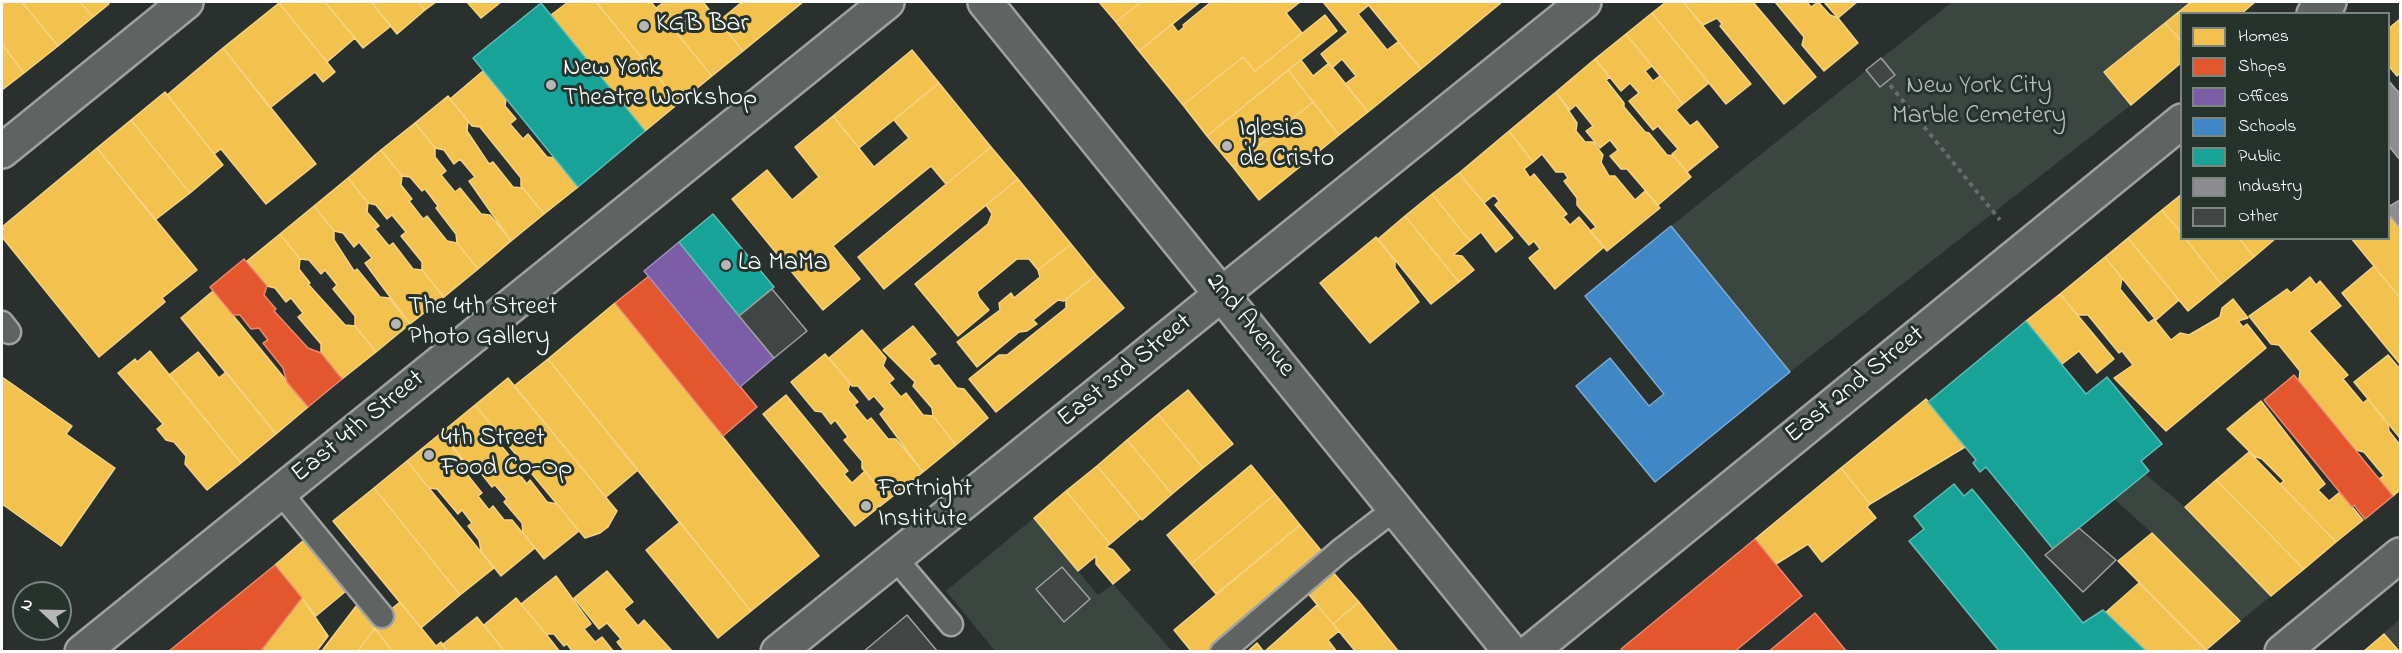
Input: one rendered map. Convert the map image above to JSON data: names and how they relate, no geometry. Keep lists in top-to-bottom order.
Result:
{
  "streets": {
    "street": [
      "2nd Avenue",
      "East 3rd Street",
      "East 2nd Street",
      "East 4th Street"
    ]
  },
  "crossings": [
    ["2nd Avenue", "East 3rd Street"]
  ],
  "parks": ["New York City Marble Cemetery"],
  "places": [
    "KGB Bar",
    "New York Theatre Workshop",
    "Iglesia de Cristo",
    "La MaMa",
    "The 4th Street Photo Gallery",
    "4th Street Food Co-Op",
    "Fortnight Institute"
  ],
  "legend": [
    "Homes",
    "Shops",
    "Offices",
    "Schools",
    "Public",
    "Industry",
    "Other"
  ],
  "north": "left"
}
